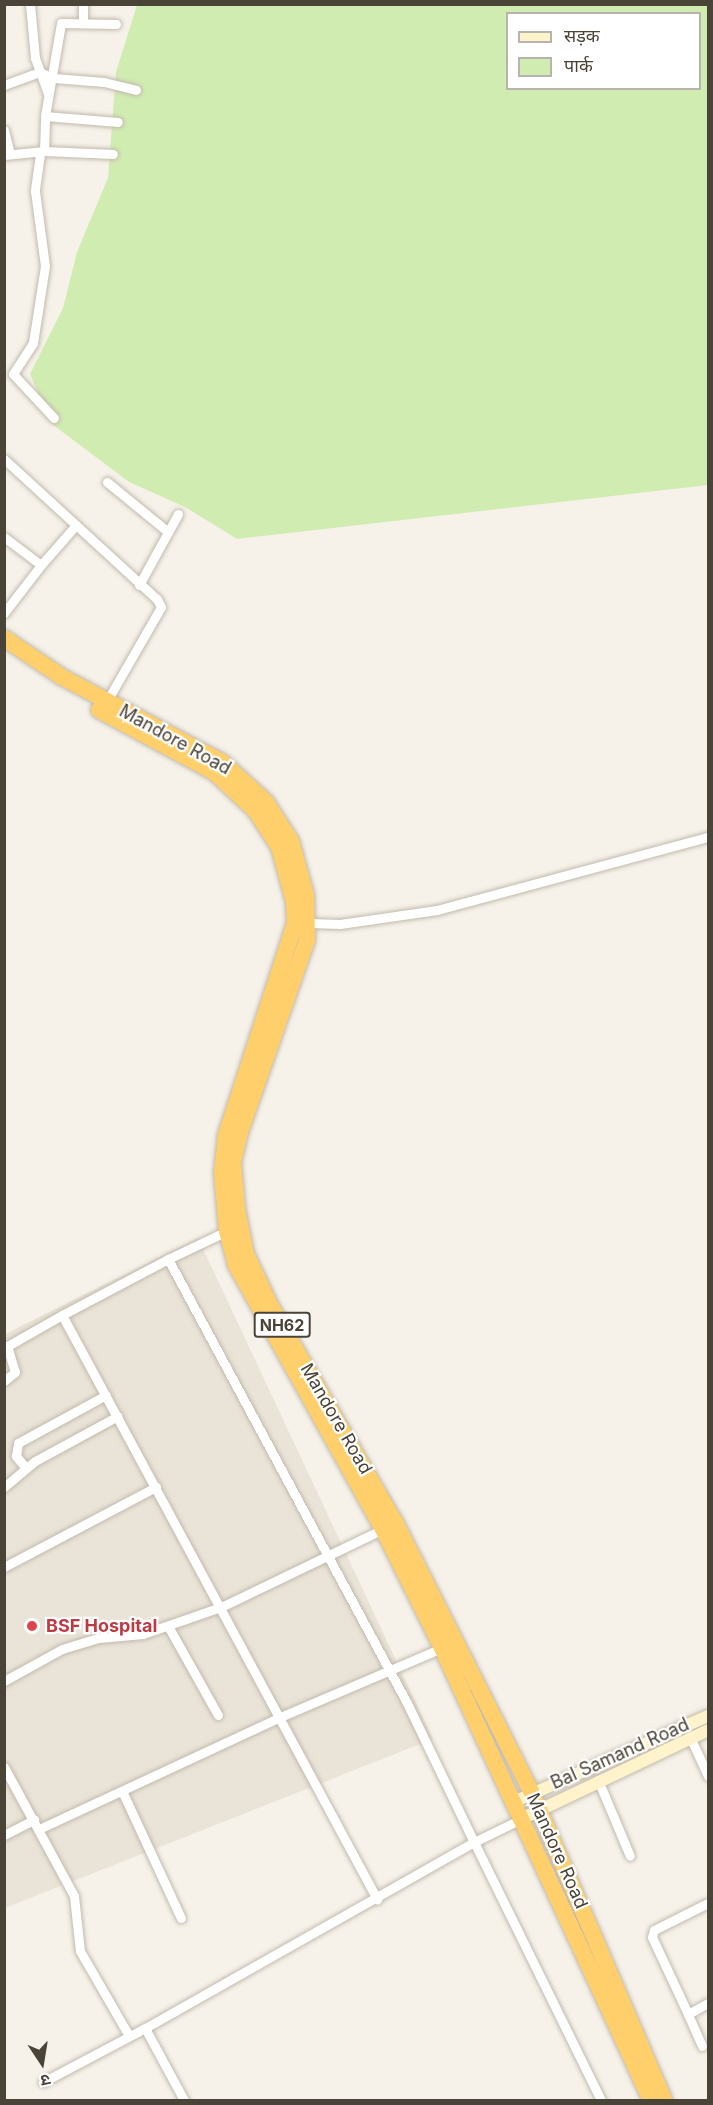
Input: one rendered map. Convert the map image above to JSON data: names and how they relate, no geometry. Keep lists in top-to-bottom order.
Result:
{
  "streets": {
    "highway": ["Mandore Road", "NH62"],
    "main road": ["Bal Samand Road"]
  },
  "crossings": [
    ["Mandore Road", "Bal Samand Road"]
  ],
  "places": ["BSF Hospital"],
  "legend": ["सड़क", "पार्क"],
  "north": "bottom"
}
